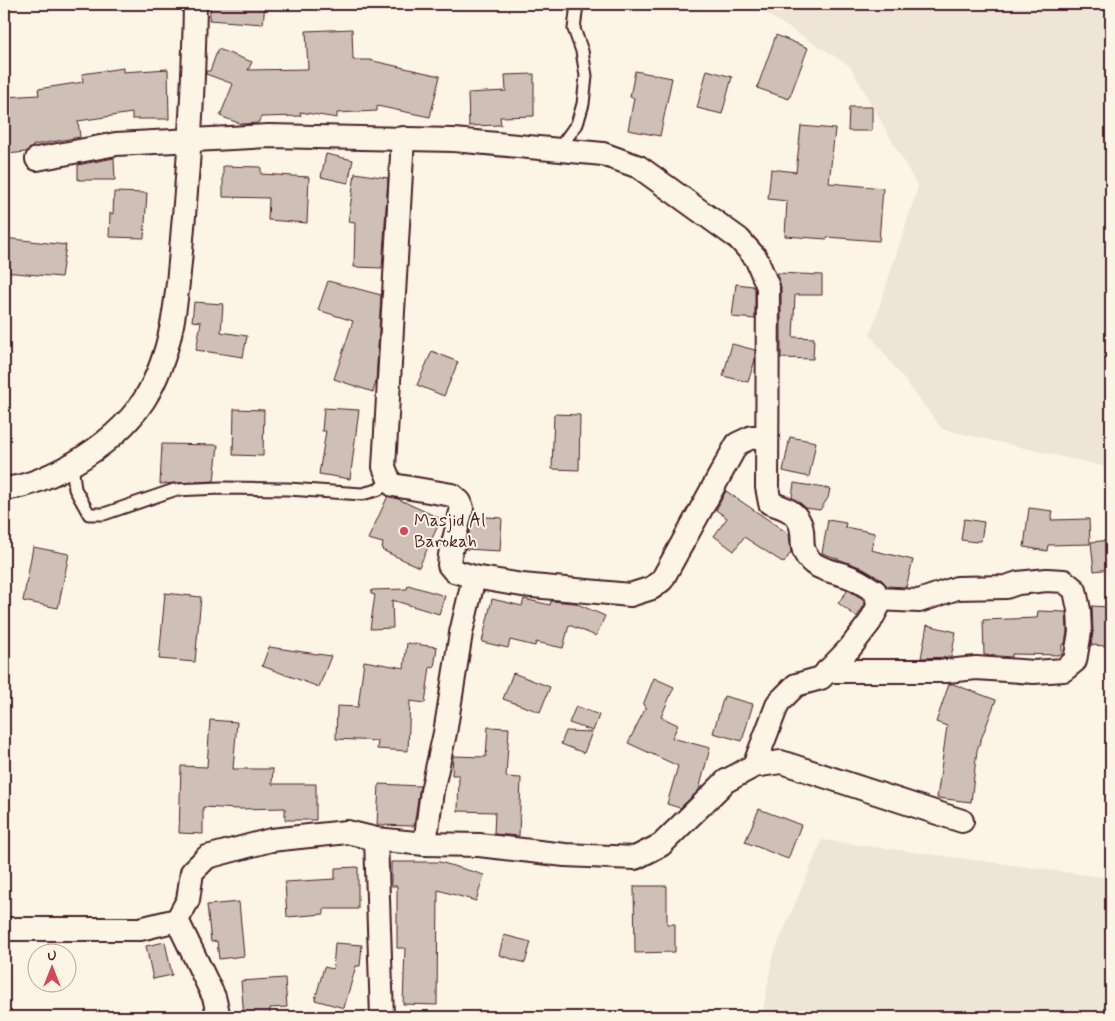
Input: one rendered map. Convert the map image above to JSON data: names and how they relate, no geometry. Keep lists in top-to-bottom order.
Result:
{
  "places": ["Masjid Al Barokah"],
  "north": "top"
}
